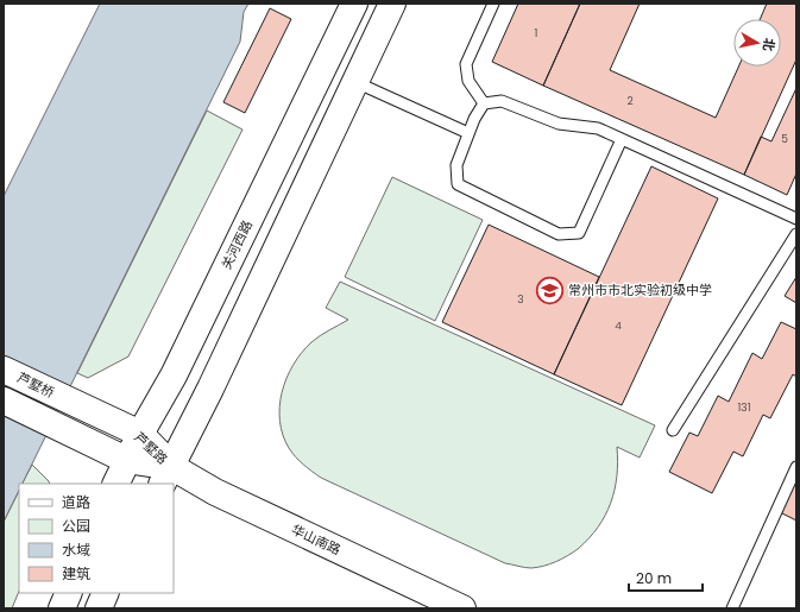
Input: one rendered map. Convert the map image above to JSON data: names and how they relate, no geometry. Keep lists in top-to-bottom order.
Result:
{
  "streets": {
    "main road": [
      "关河西路",
      "芦墅桥",
      "芦墅路",
      "华山南路"
    ]
  },
  "crossings": [
    ["关河西路", "芦墅路"],
    ["芦墅桥", "芦墅路"],
    ["芦墅路", "华山南路"]
  ],
  "places": {
    "school or university": ["常州市市北实验初级中学"]
  },
  "house_numbers": [
    "1",
    "2",
    "5",
    "3",
    "4",
    "131"
  ],
  "legend": [
    "道路",
    "公园",
    "水域",
    "建筑"
  ],
  "scale_bar": "20 m",
  "north": "right"
}
